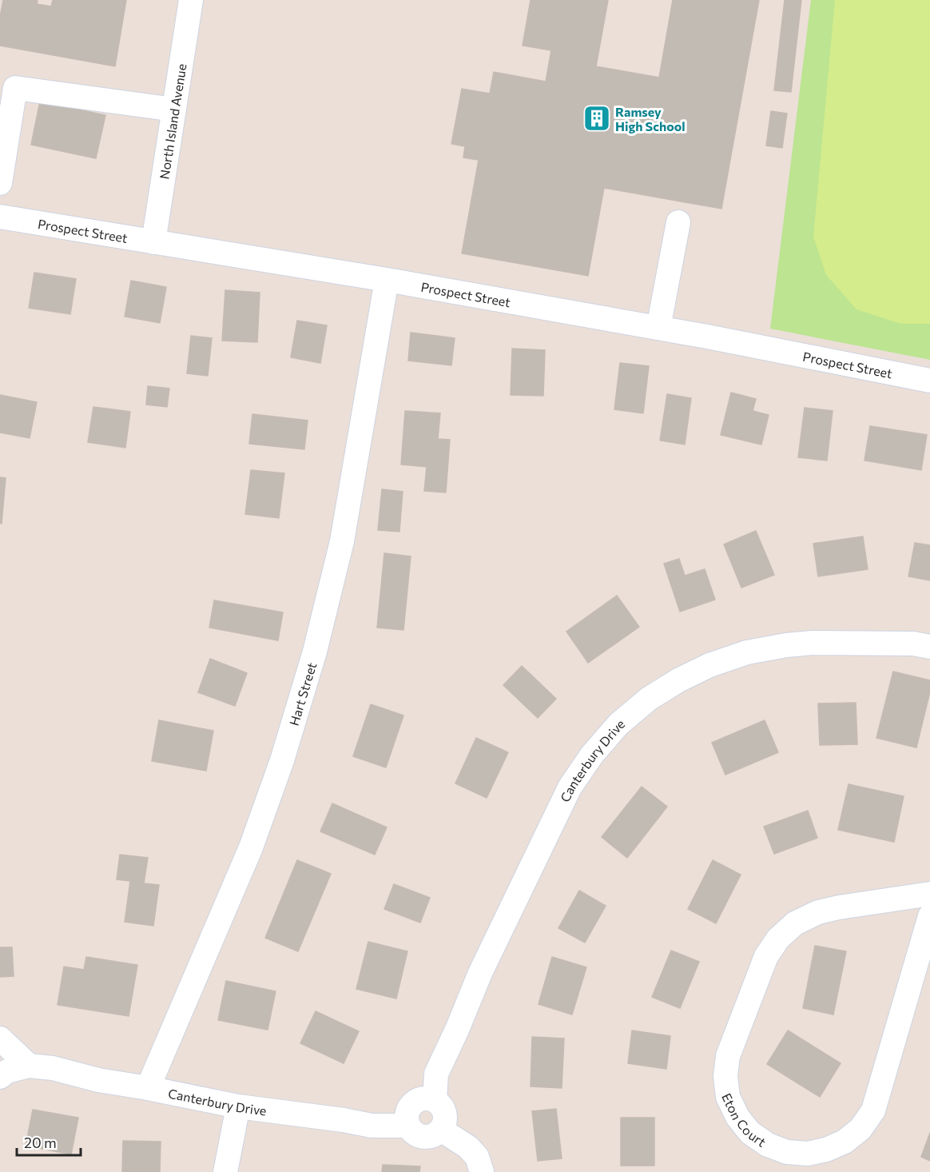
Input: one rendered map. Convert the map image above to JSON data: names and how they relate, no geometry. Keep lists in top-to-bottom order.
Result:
{
  "streets": {
    "street": [
      "North Island Avenue",
      "Prospect Street",
      "Hart Street",
      "Canterbury Drive",
      "Eton Court"
    ]
  },
  "crossings": [
    ["North Island Avenue", "Prospect Street"],
    ["Prospect Street", "Hart Street"],
    ["Hart Street", "Canterbury Drive"]
  ],
  "places": {
    "building": ["Ramsey High School"]
  },
  "scale_bar": "20 m"
}
